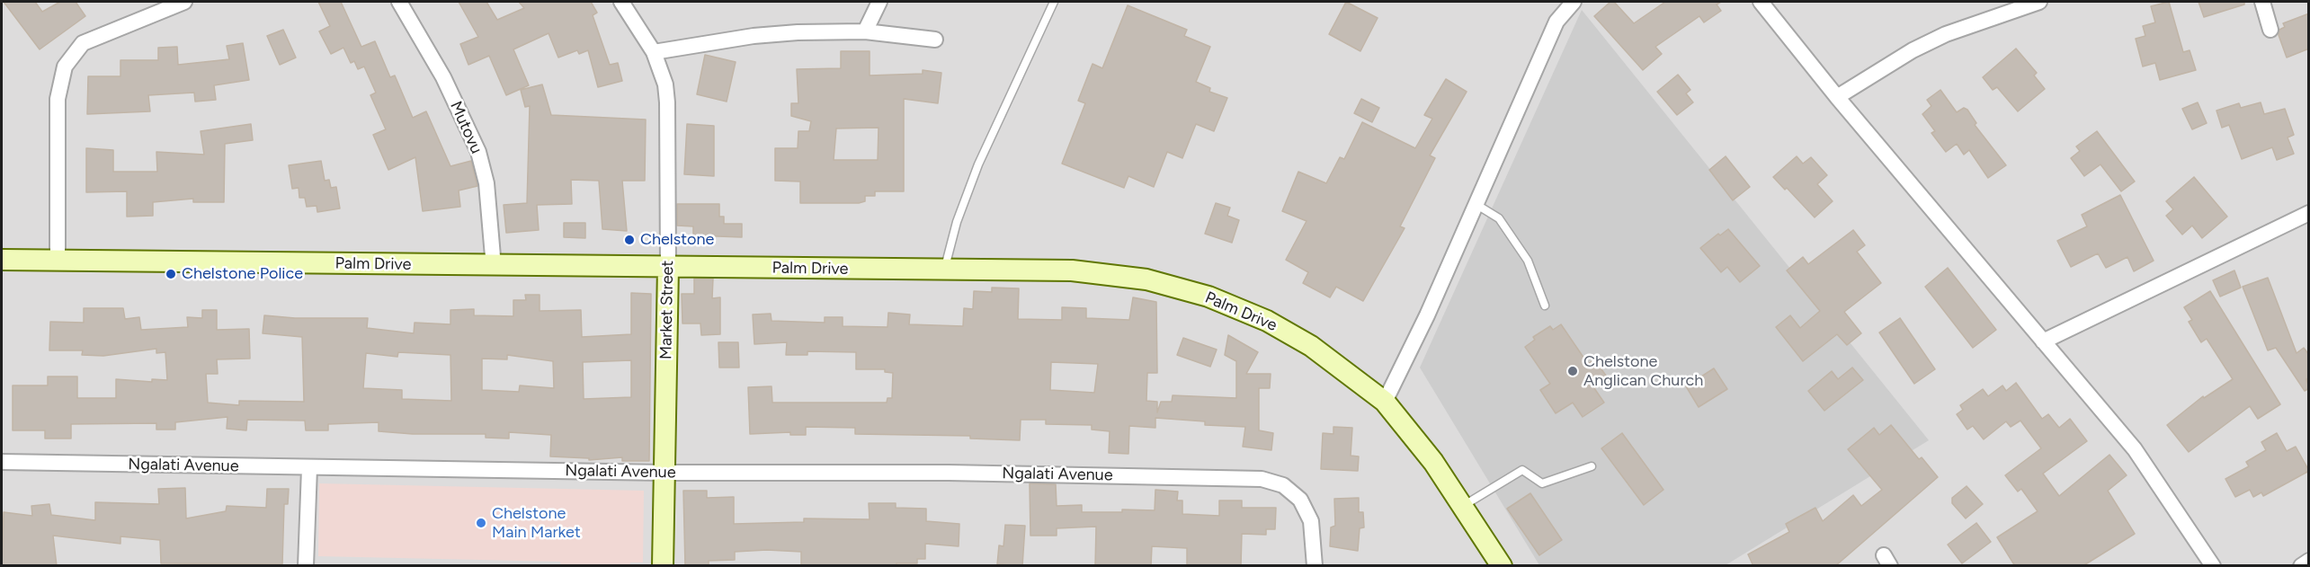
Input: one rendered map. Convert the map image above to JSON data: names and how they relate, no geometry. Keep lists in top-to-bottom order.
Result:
{
  "streets": {
    "street": [
      "Mutovu",
      "Palm Drive",
      "Market Street",
      "Ngalati Avenue"
    ]
  },
  "crossings": [
    ["Mutovu", "Palm Drive"],
    ["Palm Drive", "Market Street"],
    ["Market Street", "Ngalati Avenue"]
  ],
  "places": [
    "Chelstone",
    "Chelstone Police",
    "Chelstone Anglican Church",
    "Chelstone Main Market"
  ]
}
